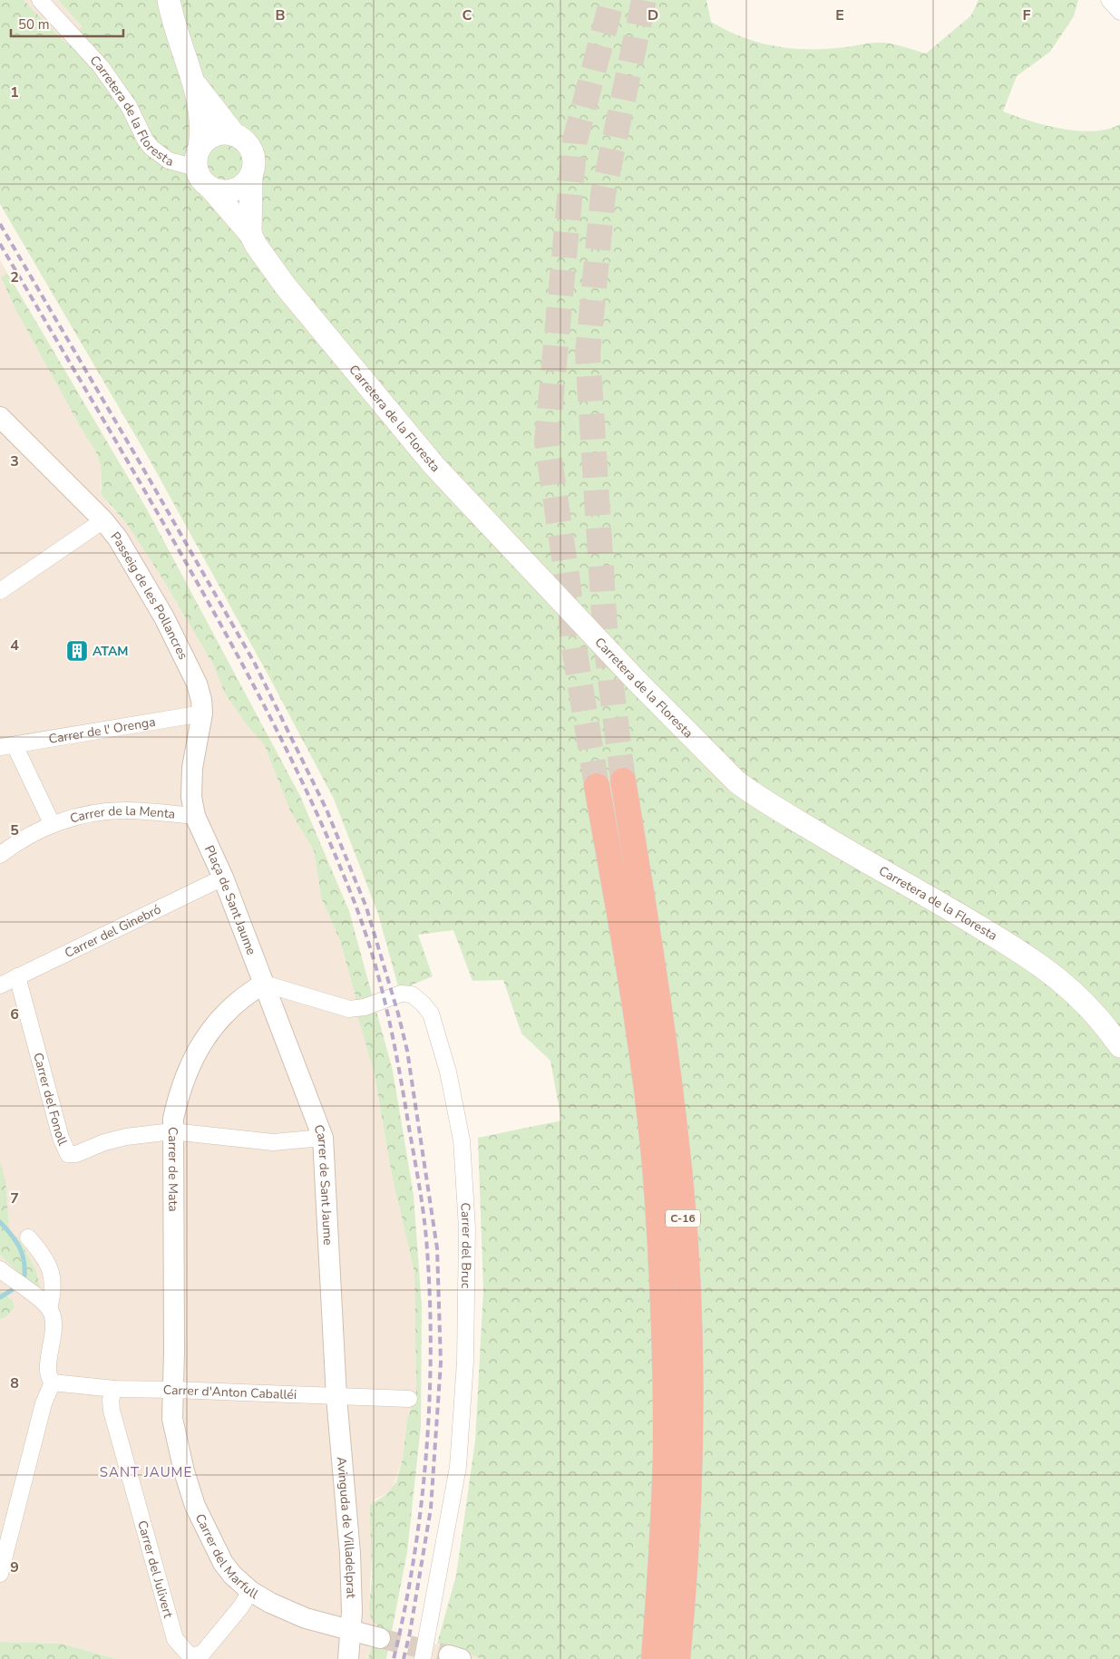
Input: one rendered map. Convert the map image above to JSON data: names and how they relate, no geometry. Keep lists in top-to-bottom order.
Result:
{
  "streets": {
    "highway": ["C-16"],
    "main road": ["Carretera de la Floresta"],
    "street": [
      "Passeig de les Pollancres",
      "Carrer de l' Orenga",
      "Carrer de la Menta",
      "Plaça de Sant Jaume",
      "Carrer del Ginebró",
      "Carrer del Fonoll",
      "Carrer de Mata",
      "Carrer de Sant Jaume",
      "Carrer del Bruc",
      "Carrer d'Anton Caballéi",
      "Avinguda de Villadelprat",
      "Carrer del Marfull",
      "Carrer del Julivert"
    ]
  },
  "crossings": [
    ["Passeig de les Pollancres", "Carrer de l' Orenga"],
    ["Passeig de les Pollancres", "Carrer de la Menta"],
    ["Passeig de les Pollancres", "Plaça de Sant Jaume"],
    ["Carrer de la Menta", "Plaça de Sant Jaume"],
    ["Plaça de Sant Jaume", "Carrer del Ginebró"],
    ["Plaça de Sant Jaume", "Carrer de Mata"],
    ["Plaça de Sant Jaume", "Carrer de Sant Jaume"],
    ["Plaça de Sant Jaume", "Carrer del Bruc"],
    ["Carrer del Ginebró", "Carrer del Fonoll"],
    ["Carrer del Fonoll", "Carrer de Mata"],
    ["Carrer del Fonoll", "Carrer de Sant Jaume"],
    ["Carrer de Mata", "Carrer de Sant Jaume"],
    ["Carrer de Mata", "Carrer del Bruc"],
    ["Carrer de Mata", "Carrer d'Anton Caballéi"],
    ["Carrer de Mata", "Carrer del Marfull"],
    ["Carrer de Sant Jaume", "Carrer del Bruc"],
    ["Carrer de Sant Jaume", "Carrer d'Anton Caballéi"],
    ["Carrer de Sant Jaume", "Avinguda de Villadelprat"],
    ["Carrer d'Anton Caballéi", "Avinguda de Villadelprat"],
    ["Carrer d'Anton Caballéi", "Carrer del Marfull"],
    ["Carrer d'Anton Caballéi", "Carrer del Julivert"],
    ["Avinguda de Villadelprat", "Carrer del Marfull"],
    ["Carrer del Marfull", "Carrer del Julivert"]
  ],
  "districts": ["SANT JAUME"],
  "places": {
    "building": ["ATAM"]
  },
  "scale_bar": "50 m",
  "grid": {
    "columns": [
      "B",
      "C",
      "D",
      "E",
      "F"
    ],
    "rows": [
      "1",
      "2",
      "3",
      "4",
      "5",
      "6",
      "7",
      "8",
      "9"
    ]
  }
}
